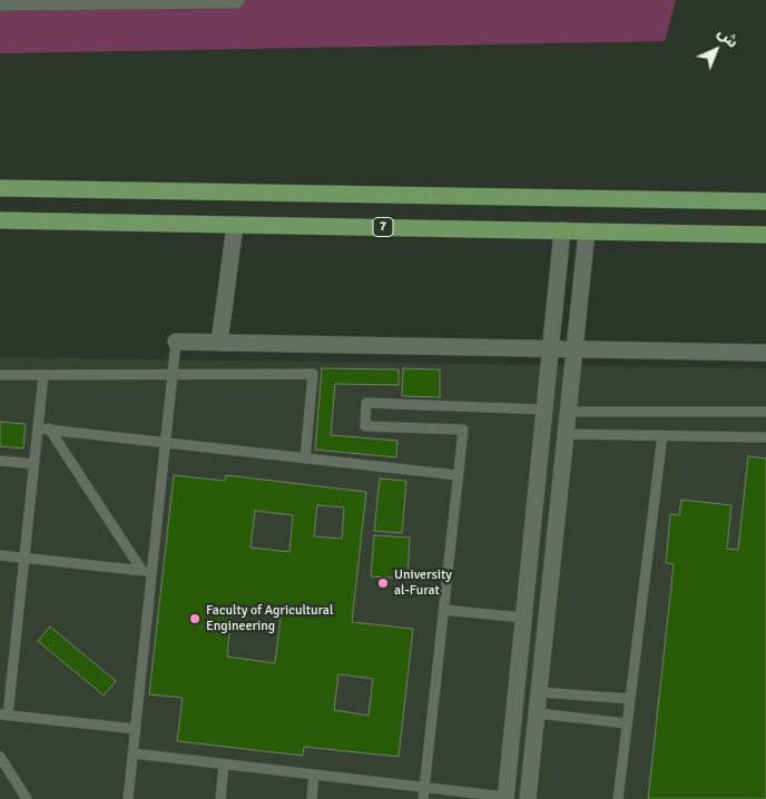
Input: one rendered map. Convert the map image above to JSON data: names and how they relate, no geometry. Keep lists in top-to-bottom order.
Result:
{
  "streets": {
    "main road": ["7"]
  },
  "places": ["University al-Furat", "Faculty of Agricultural Engineering"],
  "north": "top right"
}
